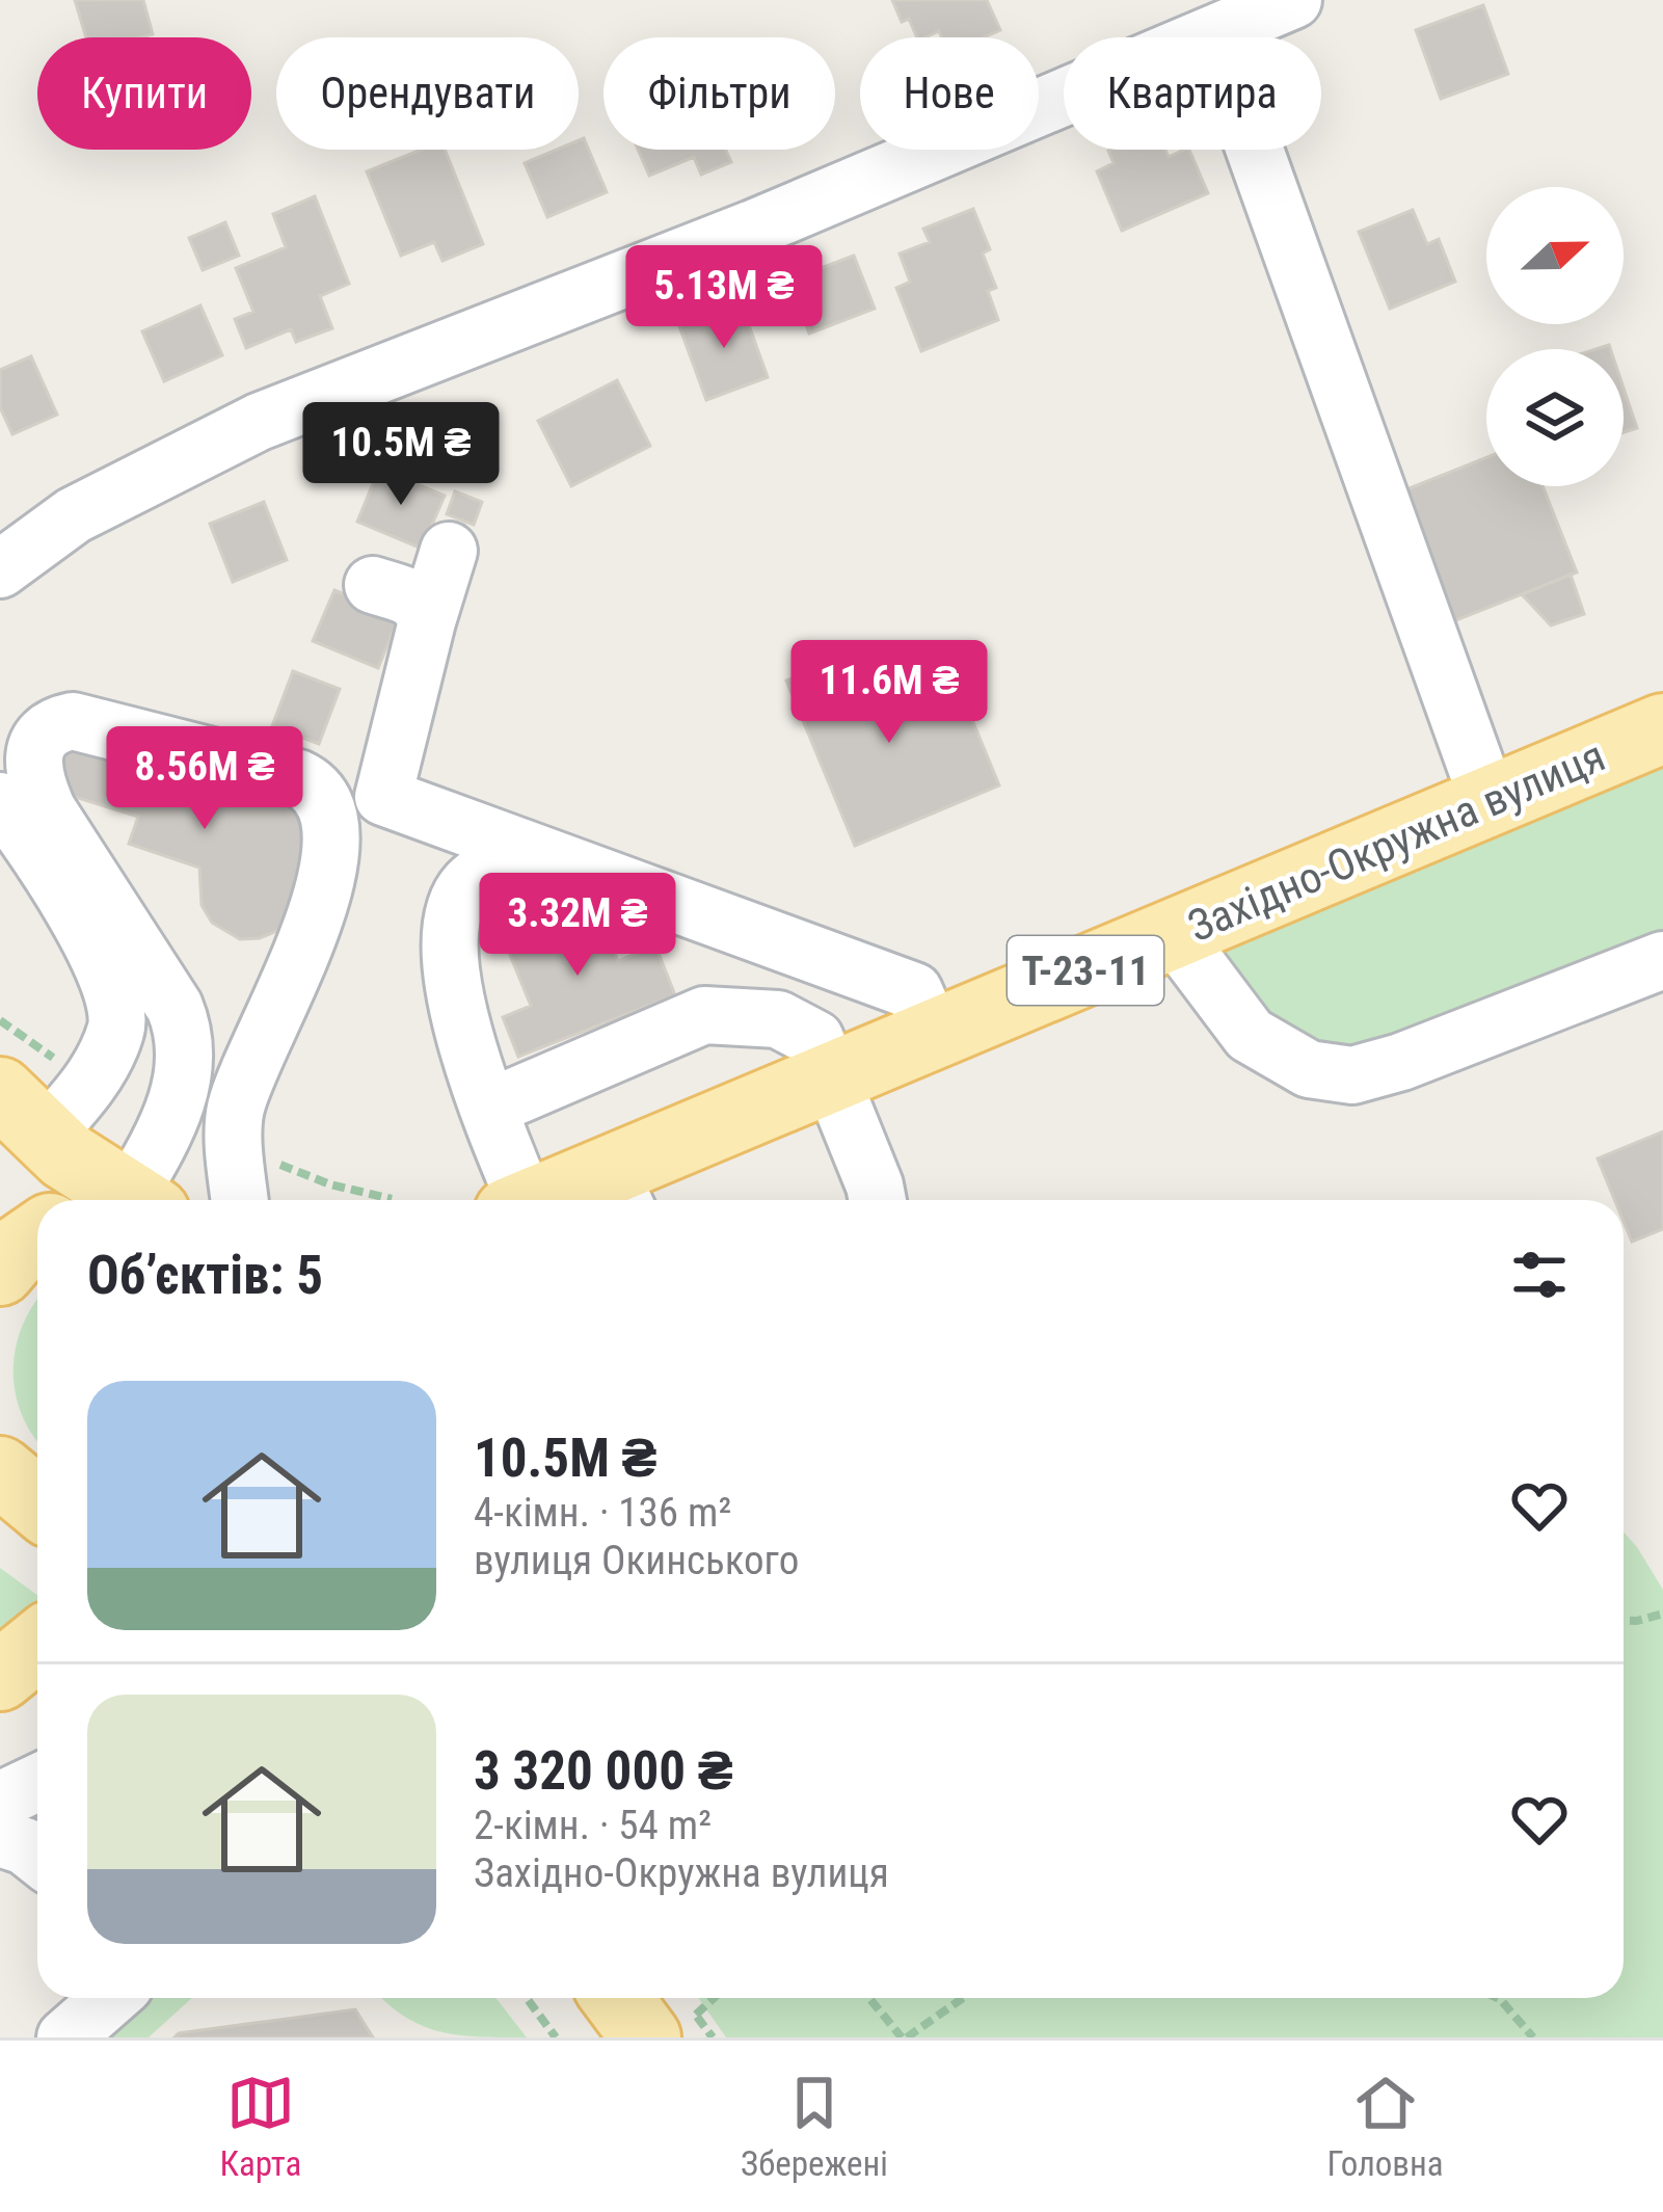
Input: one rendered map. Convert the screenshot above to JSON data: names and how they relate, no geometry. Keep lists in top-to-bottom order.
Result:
{
  "streets": {
    "main road": ["Західно-Окружна вулиця", "Т-23-11"]
  },
  "north": "right",
  "page": {
    "chip": [
      "Купити",
      "Орендувати",
      "Фільтри",
      "Нове",
      "Квартира"
    ],
    "price": [
      "5.13M ₴",
      "10.5M ₴",
      "11.6M ₴",
      "8.56M ₴",
      "3.32M ₴"
    ],
    "heading": "Об’єктів: 5",
    "list": [
      {
        "name": "10.5M ₴",
        "note": "4-кімн. · 136 m² · вулиця Окинського"
      },
      {
        "name": "3 320 000 ₴",
        "note": "2-кімн. · 54 m² · Західно-Окружна вулиця"
      }
    ],
    "tabs": ["Карта", "Збережені", "Головна"]
  }
}
